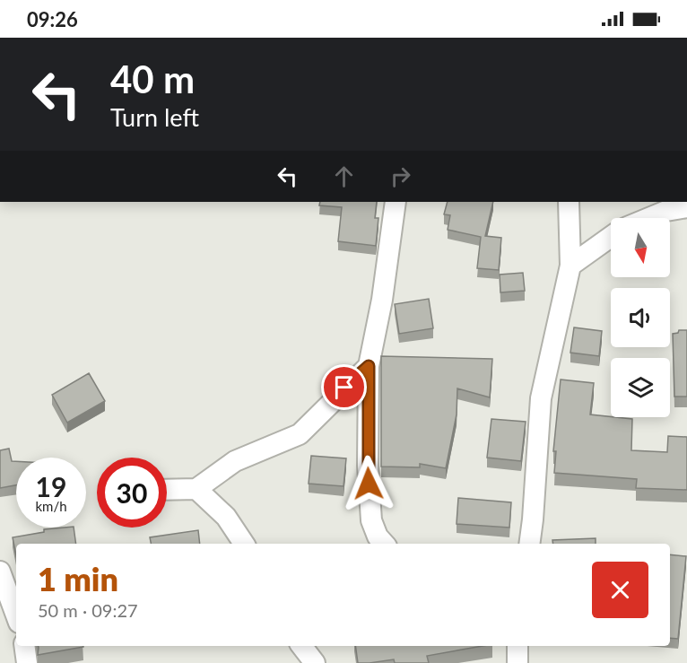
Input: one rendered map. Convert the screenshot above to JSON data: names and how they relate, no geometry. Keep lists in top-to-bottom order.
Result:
{
  "north": "bottom",
  "page": {
    "status": "09:26",
    "turn": ["40 m", "Turn left"],
    "speed": "19 km/h",
    "limit": "30",
    "heading": ["1 min", "50 m · 09:27"]
  }
}
